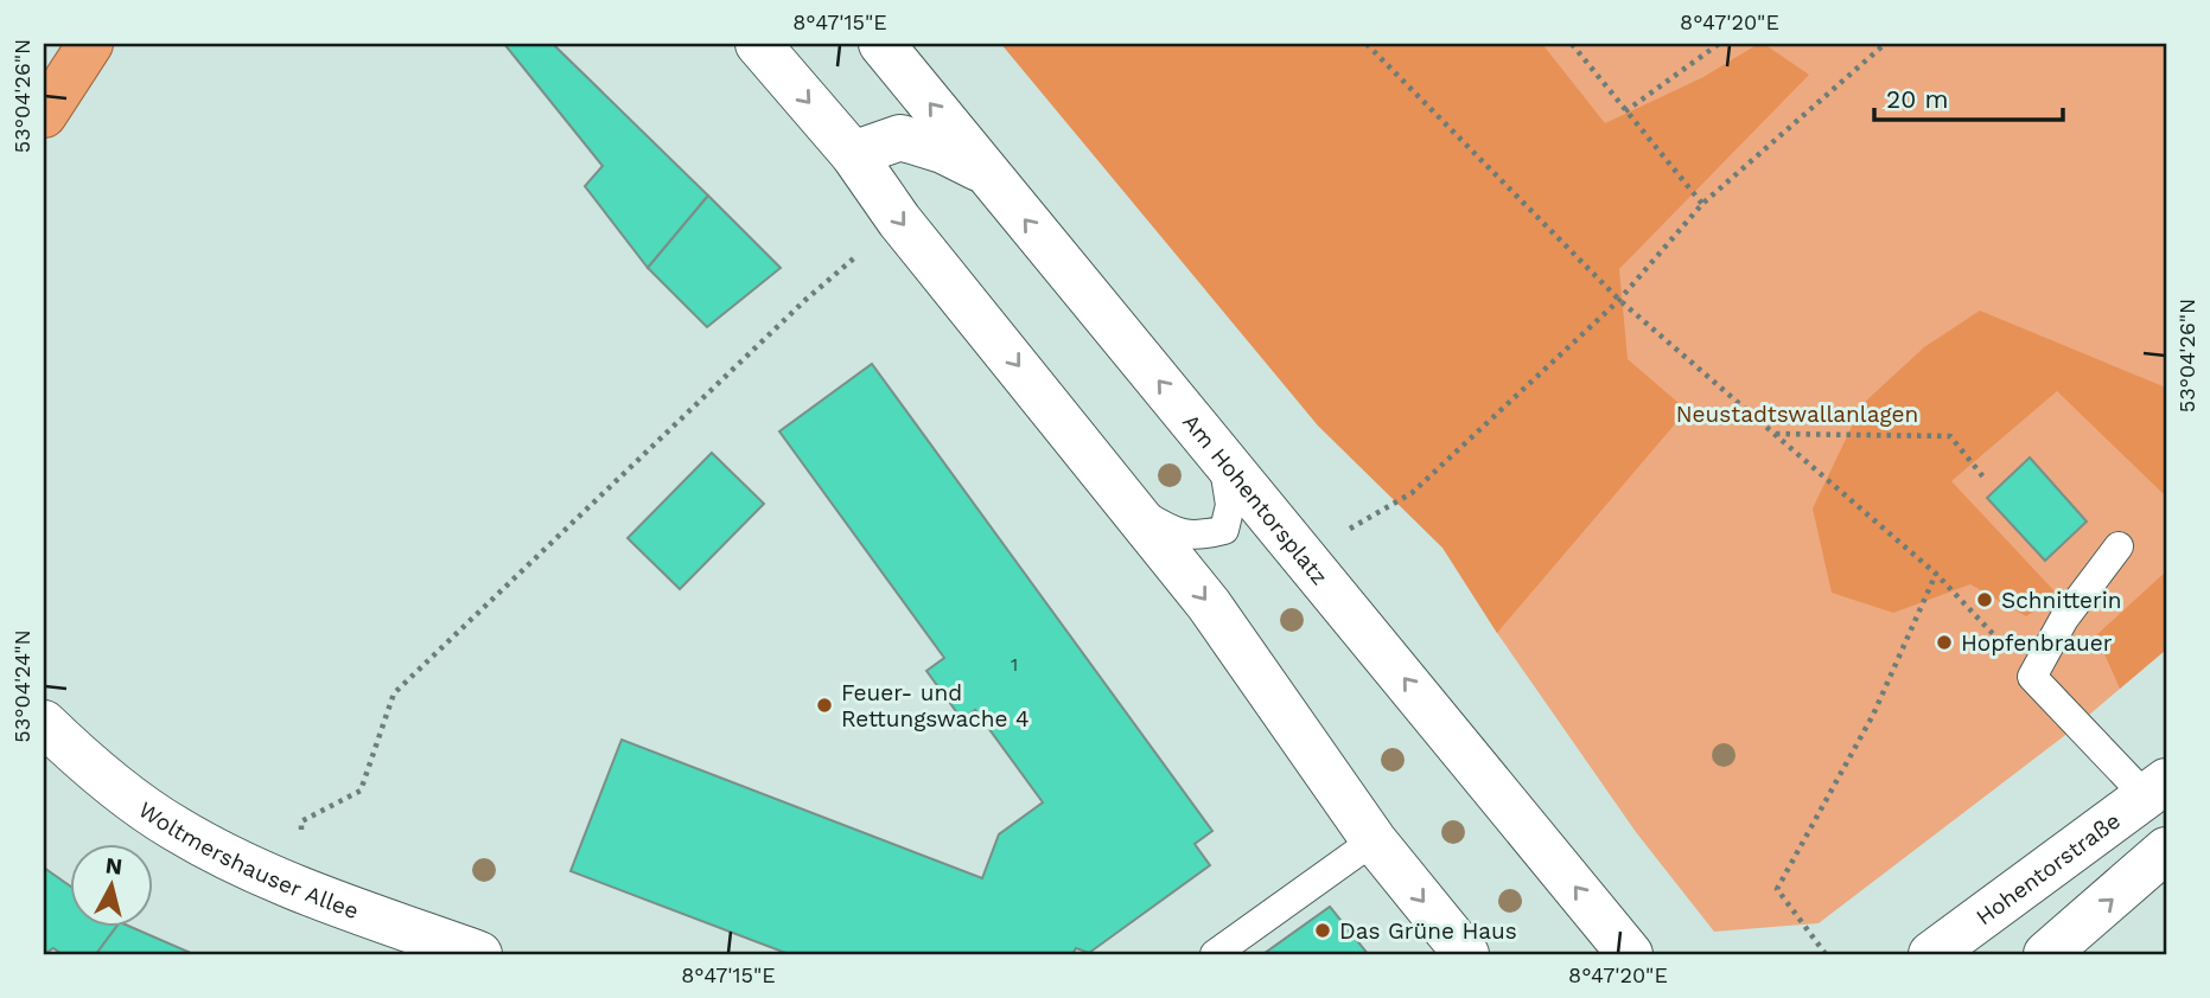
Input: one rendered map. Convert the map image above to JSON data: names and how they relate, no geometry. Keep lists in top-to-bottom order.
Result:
{
  "streets": {
    "street": ["Am Hohentorsplatz", "Woltmershauser Allee", "Hohentorstraße"]
  },
  "parks": ["Neustadtswallanlagen"],
  "places": [
    "Schnitterin",
    "Hopfenbrauer",
    "Feuer- und Rettungswache 4",
    "Das Grüne Haus"
  ],
  "house_numbers": ["1"],
  "scale_bar": "20 m",
  "north": "top",
  "coordinates": [
    "8°47'15\"E",
    "8°47'20\"E",
    "53°04'26\"N",
    "53°04'24\"N"
  ]
}
